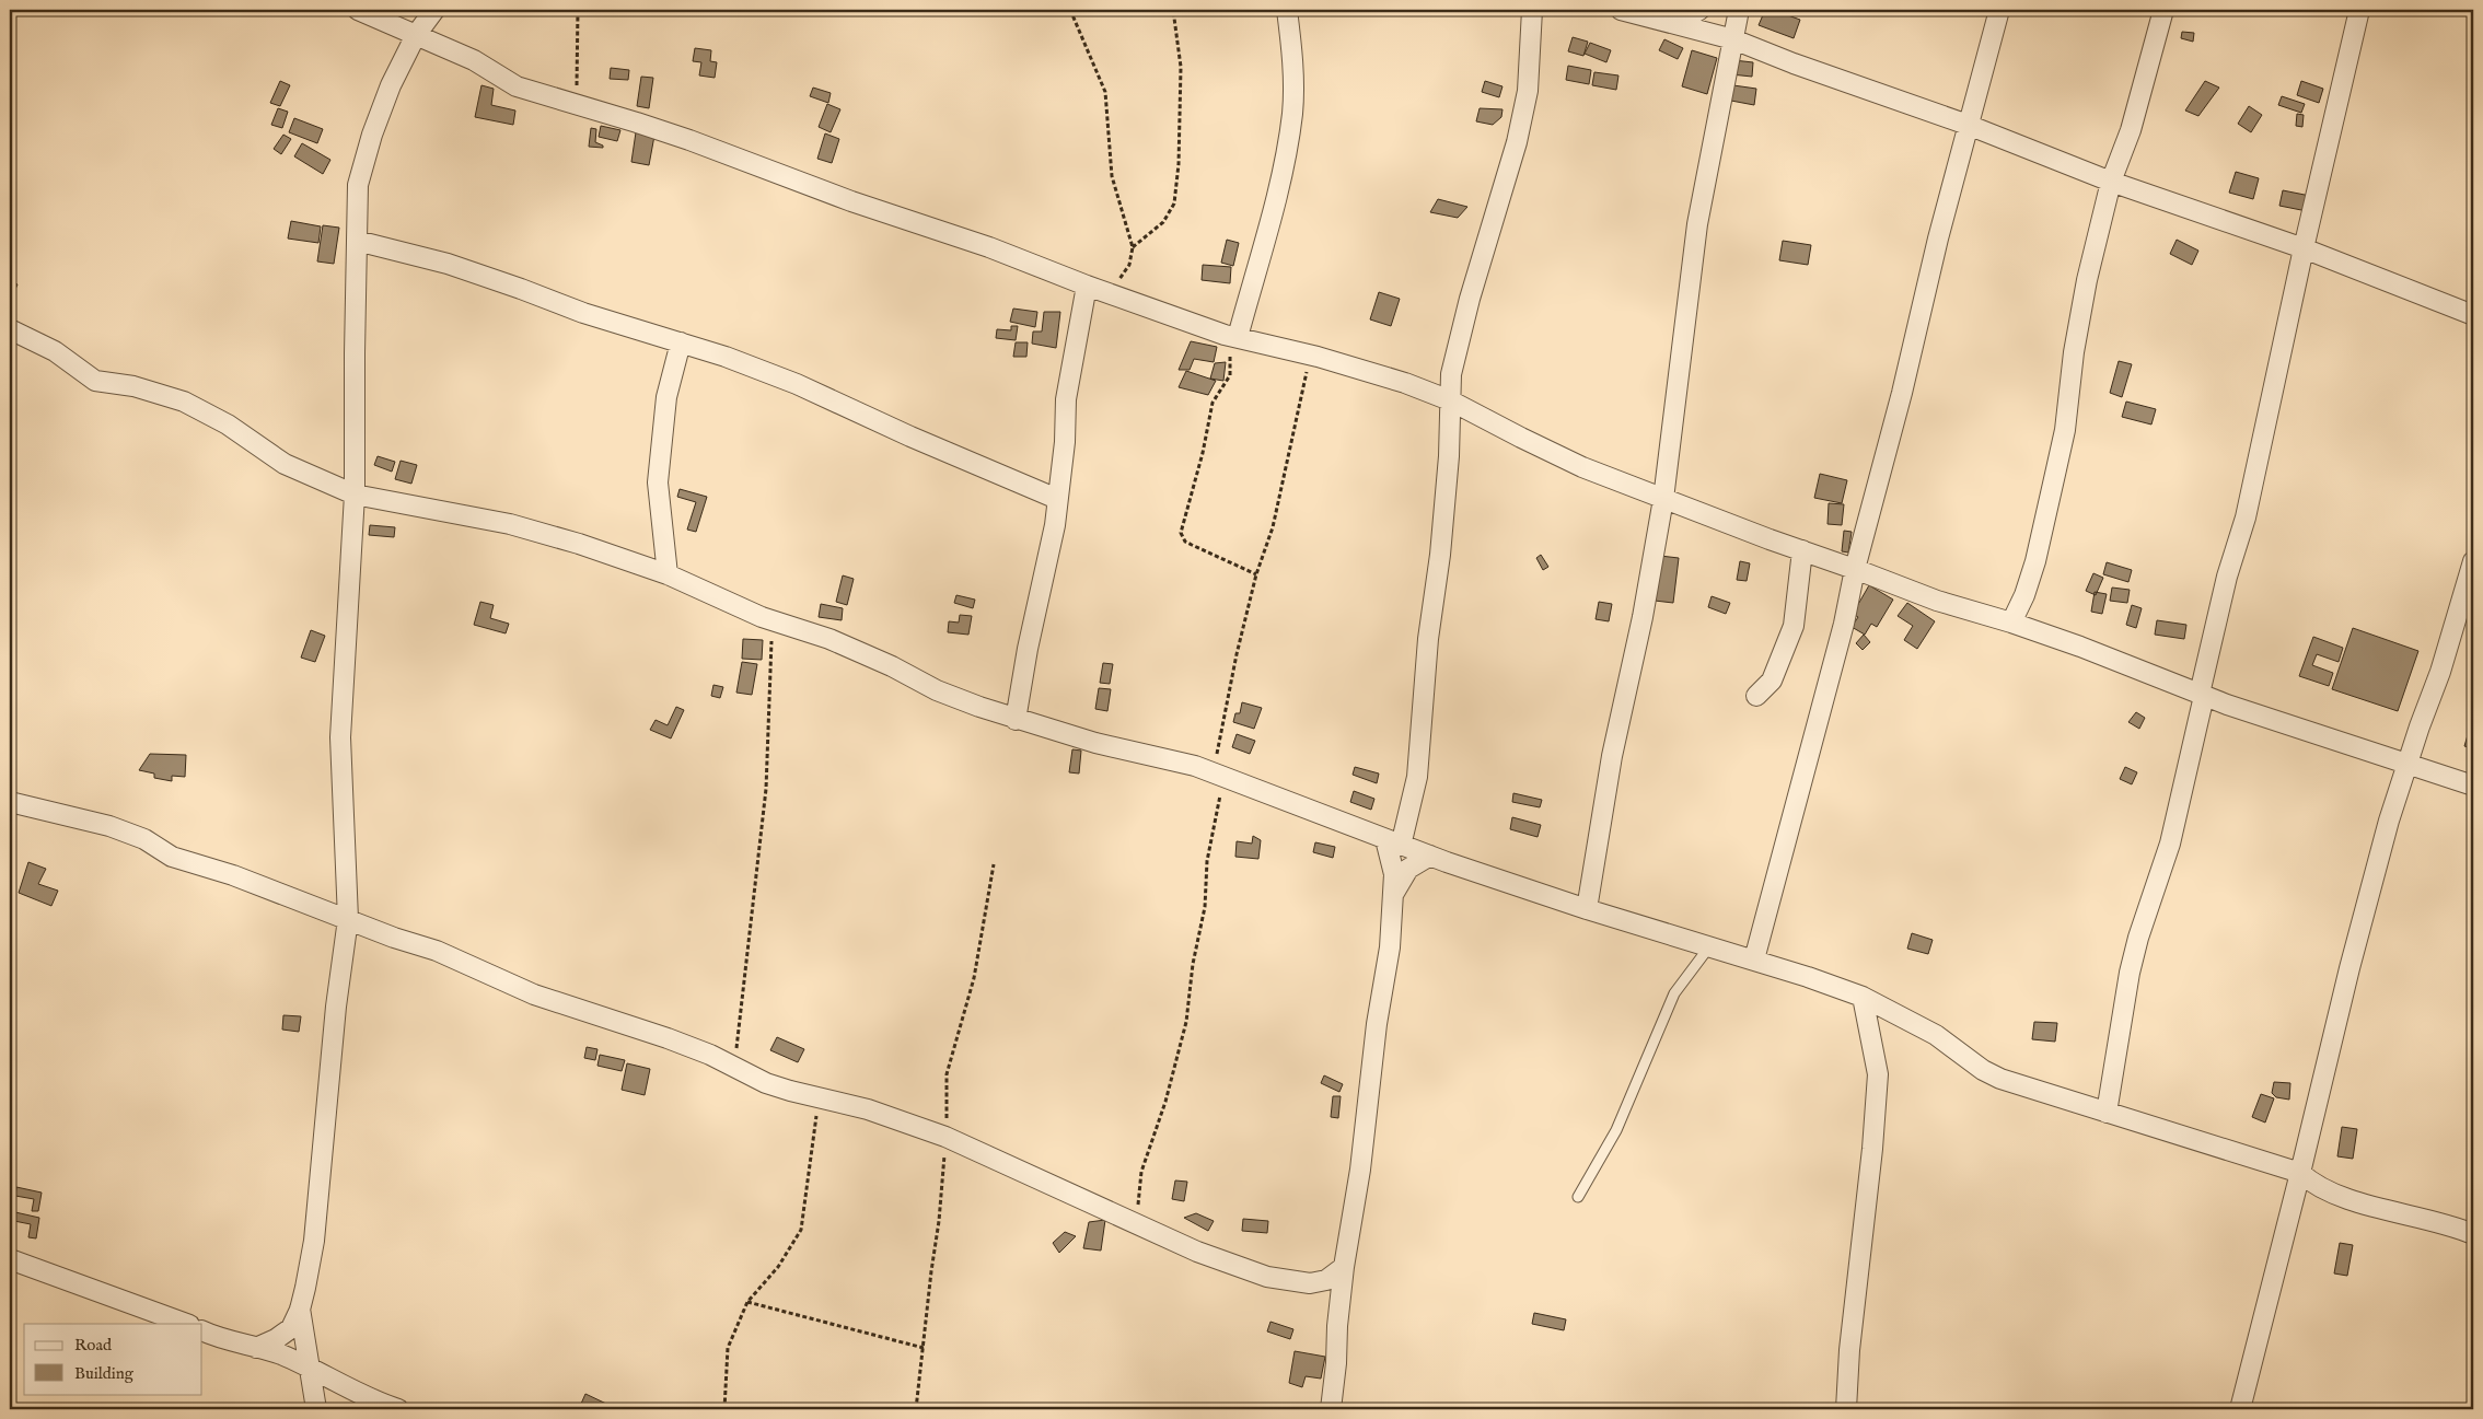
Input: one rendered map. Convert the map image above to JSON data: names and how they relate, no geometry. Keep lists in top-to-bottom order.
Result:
{
  "legend": ["Road", "Building"]
}
